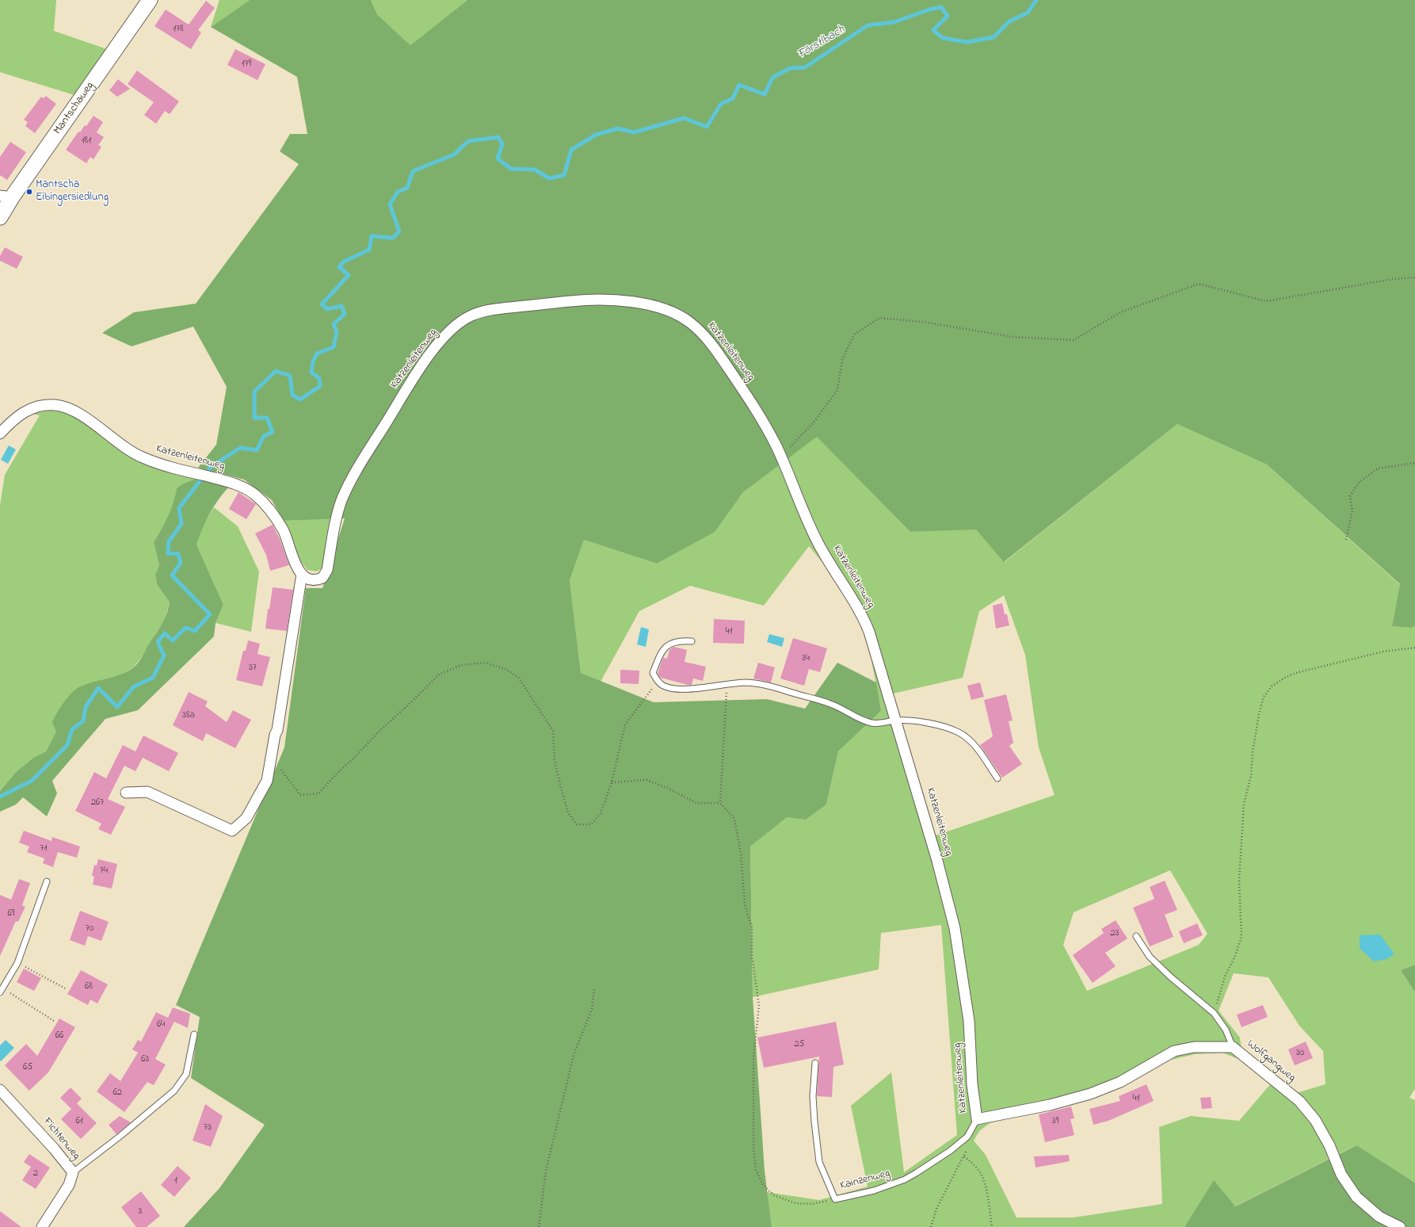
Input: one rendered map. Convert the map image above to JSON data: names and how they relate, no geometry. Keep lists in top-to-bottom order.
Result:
{
  "streets": {
    "street": [
      "Mantschaweg",
      "Katzenleitenweg",
      "Wolfgangweg",
      "Fichtenweg"
    ],
    "lane": ["Kainzenweg"]
  },
  "crossings": [
    ["Katzenleitenweg", "Wolfgangweg"],
    ["Katzenleitenweg", "Kainzenweg"],
    ["Wolfgangweg", "Kainzenweg"]
  ],
  "water": ["Förstlbach"],
  "places": ["Mantscha Eibingersiedlung"],
  "house_numbers": [
    "178",
    "179",
    "181",
    "41",
    "34",
    "37",
    "38a",
    "267",
    "71",
    "74",
    "69",
    "70",
    "23",
    "68",
    "64",
    "66",
    "25",
    "30",
    "63",
    "65",
    "62",
    "41",
    "61",
    "39",
    "73",
    "2",
    "1",
    "3"
  ]
}
